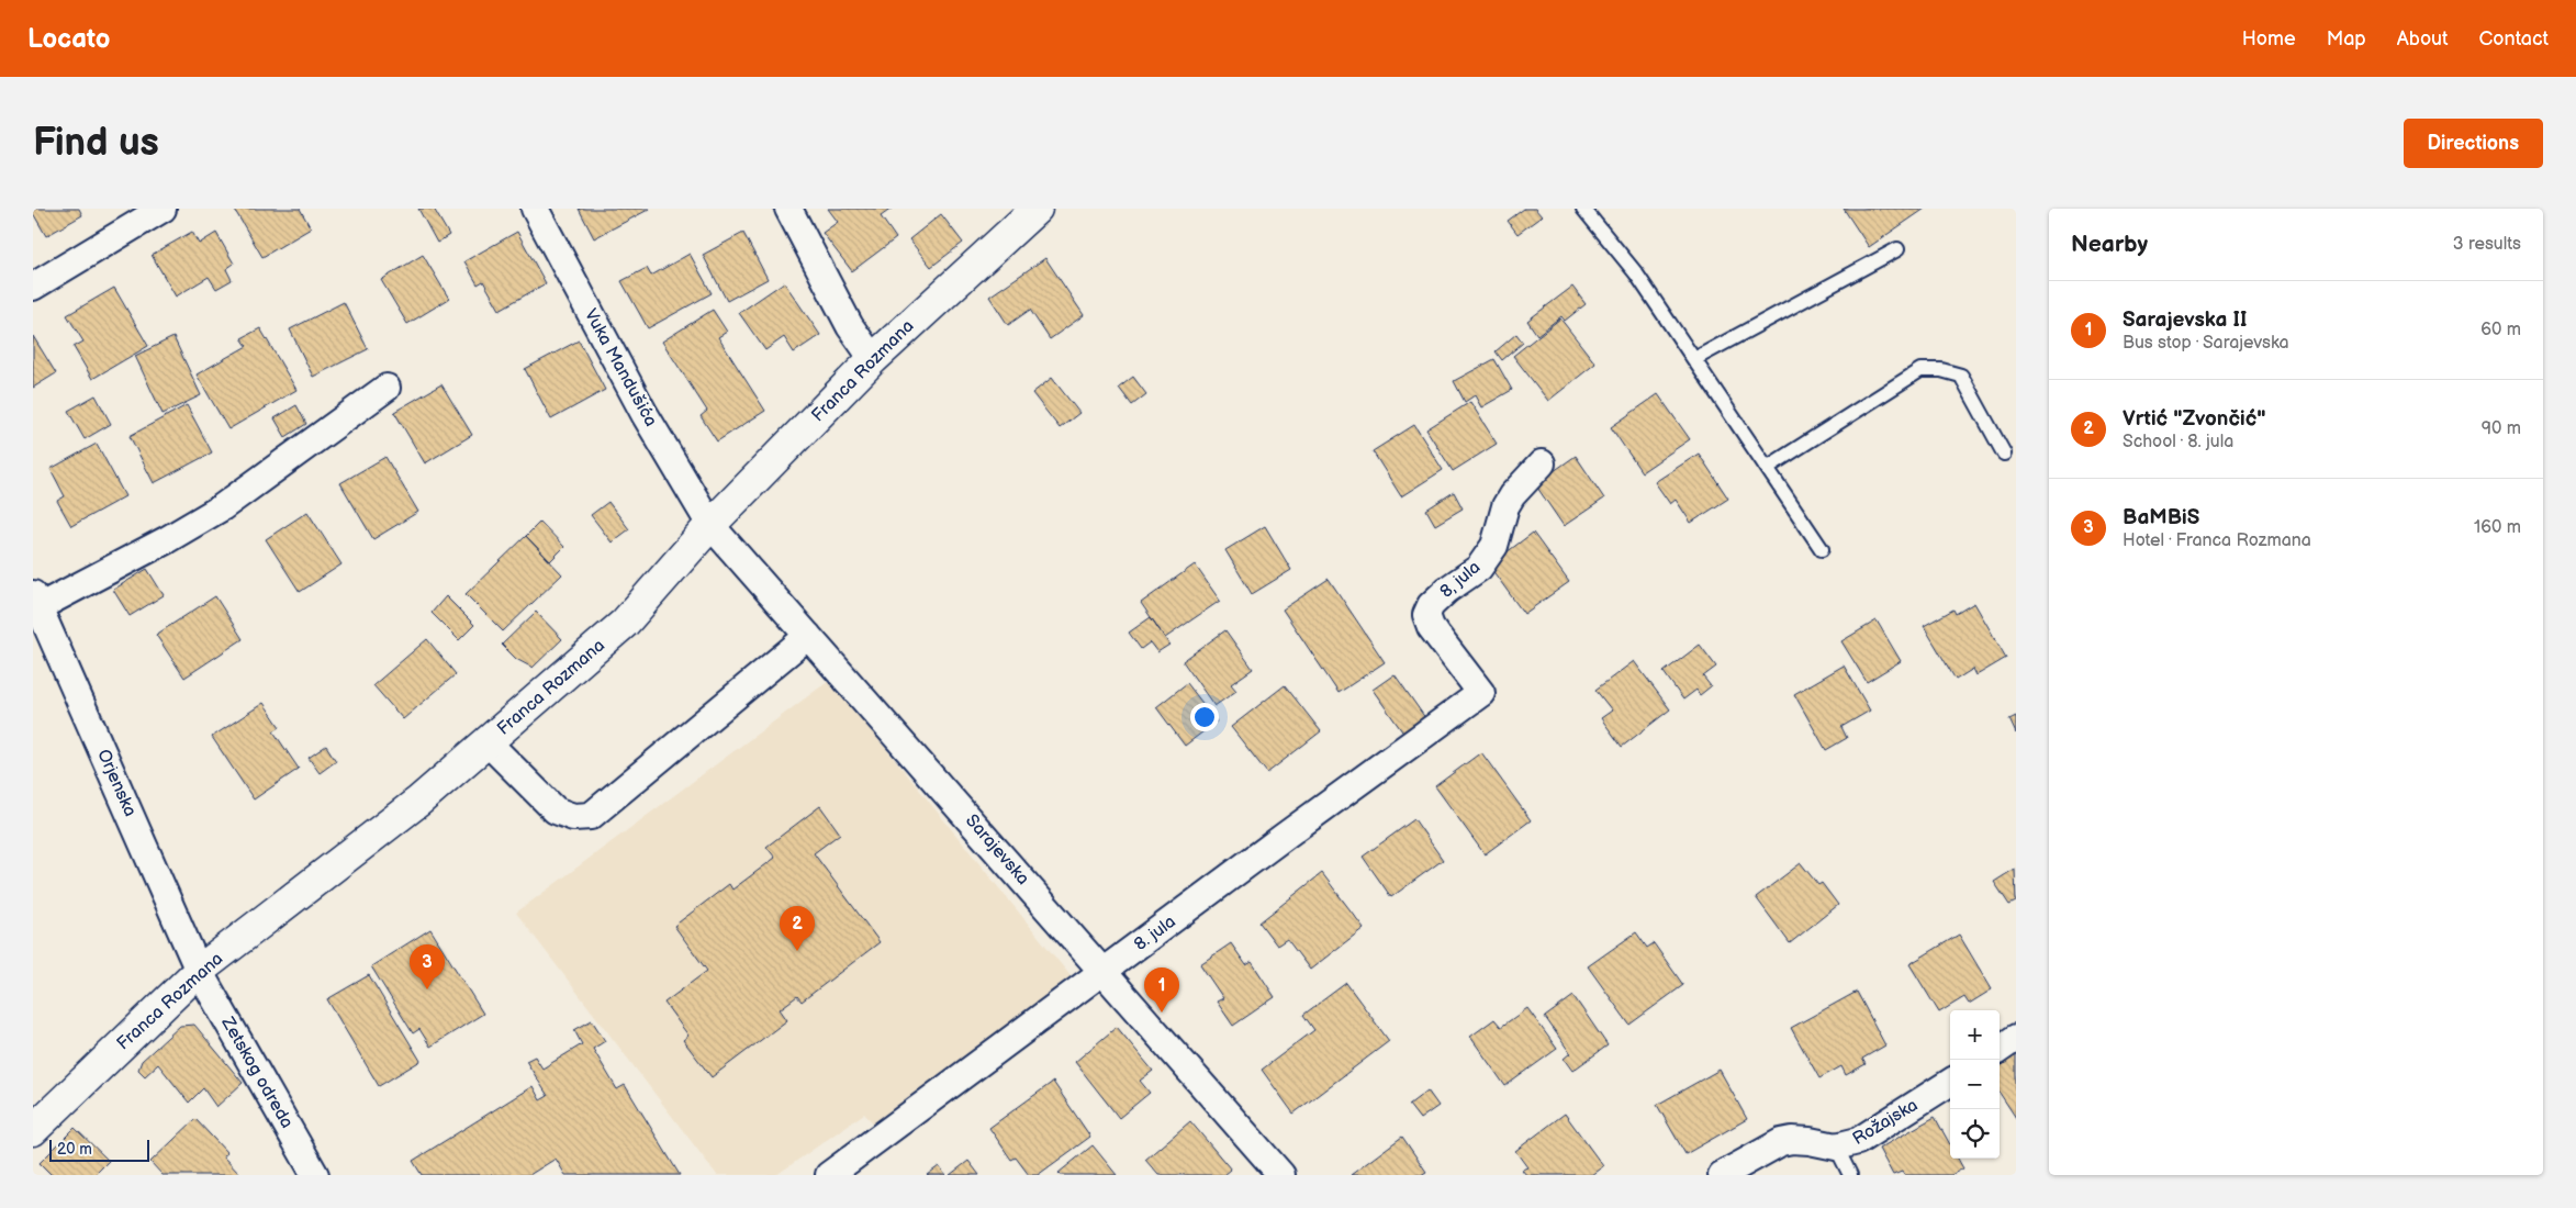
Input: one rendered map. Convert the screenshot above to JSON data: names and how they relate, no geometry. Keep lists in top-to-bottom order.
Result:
{
  "streets": {
    "street": [
      "Vuka Mandušića",
      "Franca Rozmana",
      "8, jula",
      "Orjenska",
      "Sarajevska",
      "8. jula",
      "Zetskog odreda",
      "Rožajska"
    ]
  },
  "crossings": [
    ["Vuka Mandušića", "Franca Rozmana"],
    ["Vuka Mandušića", "Sarajevska"],
    ["Franca Rozmana", "Orjenska"],
    ["Franca Rozmana", "Sarajevska"],
    ["Franca Rozmana", "Zetskog odreda"],
    ["8, jula", "8. jula"],
    ["Orjenska", "Zetskog odreda"],
    ["Sarajevska", "8. jula"]
  ],
  "scale_bar": "20 m",
  "page": {
    "header": "Locato",
    "nav": [
      "Home",
      "Map",
      "About",
      "Contact"
    ],
    "buttons": "Directions",
    "title": "Find us",
    "heading": ["Nearby", "3 results"],
    "list": [
      {
        "mark": "1",
        "name": "Sarajevska II",
        "note": "Bus stop · Sarajevska",
        "value": "60 m"
      },
      {
        "mark": "2",
        "name": "Vrtić \"Zvončić\"",
        "note": "School · 8. jula",
        "value": "90 m"
      },
      {
        "mark": "3",
        "name": "BaMBiS",
        "note": "Hotel · Franca Rozmana",
        "value": "160 m"
      }
    ],
    "pins": ["2", "3", "1"],
    "map_buttons": ["+", "−"],
    "scale": "20 m"
  }
}
